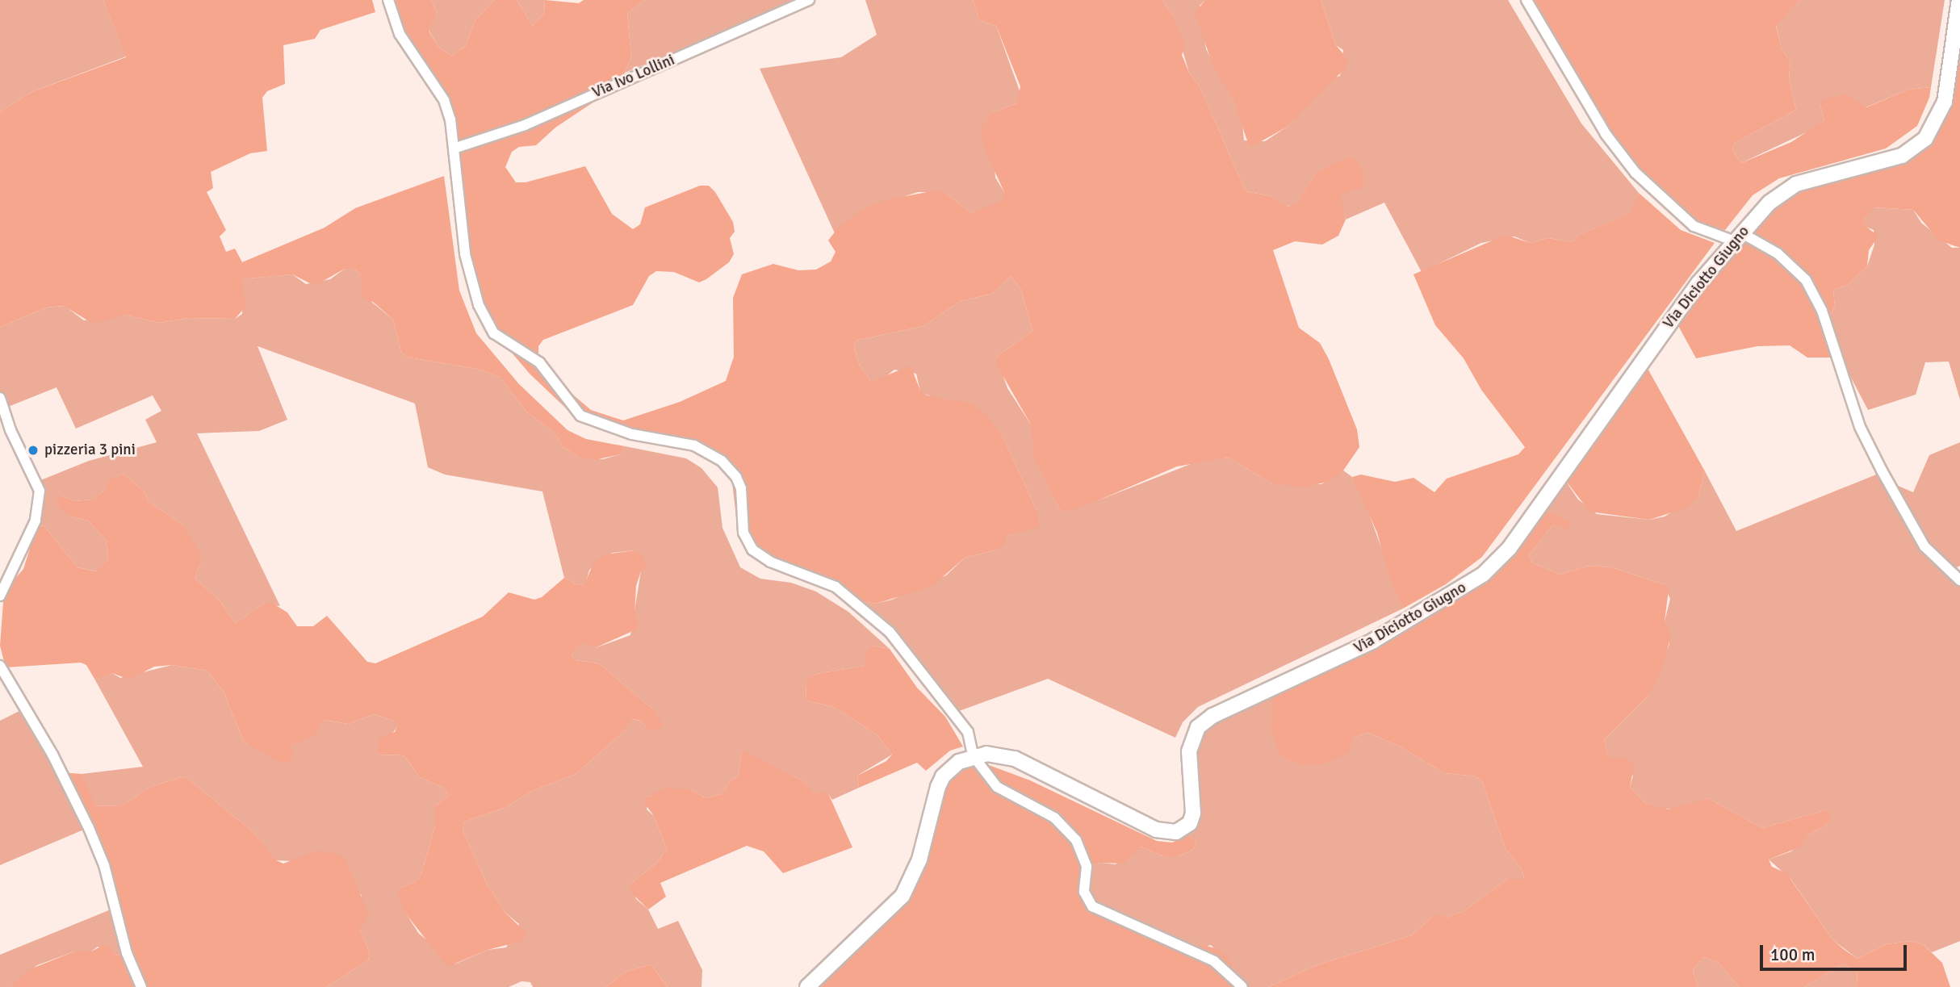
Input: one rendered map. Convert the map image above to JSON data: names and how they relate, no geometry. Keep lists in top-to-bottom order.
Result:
{
  "streets": {
    "main road": ["Via Diciotto Giugno"],
    "street": ["Via Ivo Lollini"]
  },
  "places": ["pizzeria 3 pini"],
  "scale_bar": "100 m"
}
